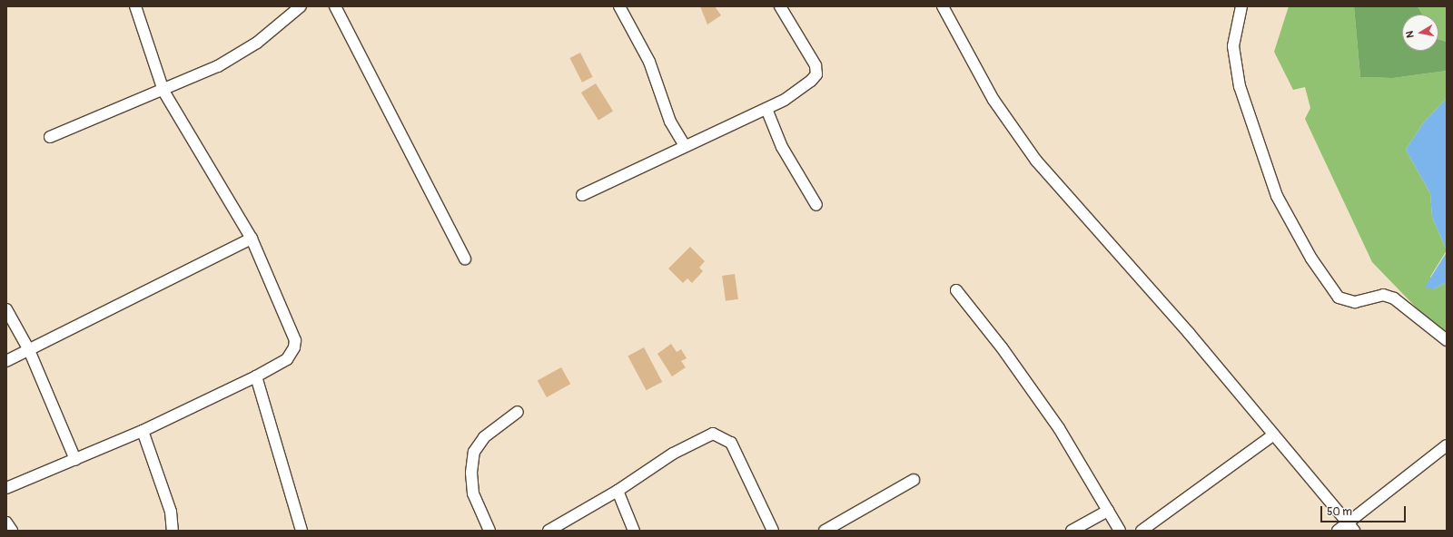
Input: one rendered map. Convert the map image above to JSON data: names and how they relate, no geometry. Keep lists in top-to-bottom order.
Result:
{
  "scale_bar": "50 m",
  "north": "left"
}
